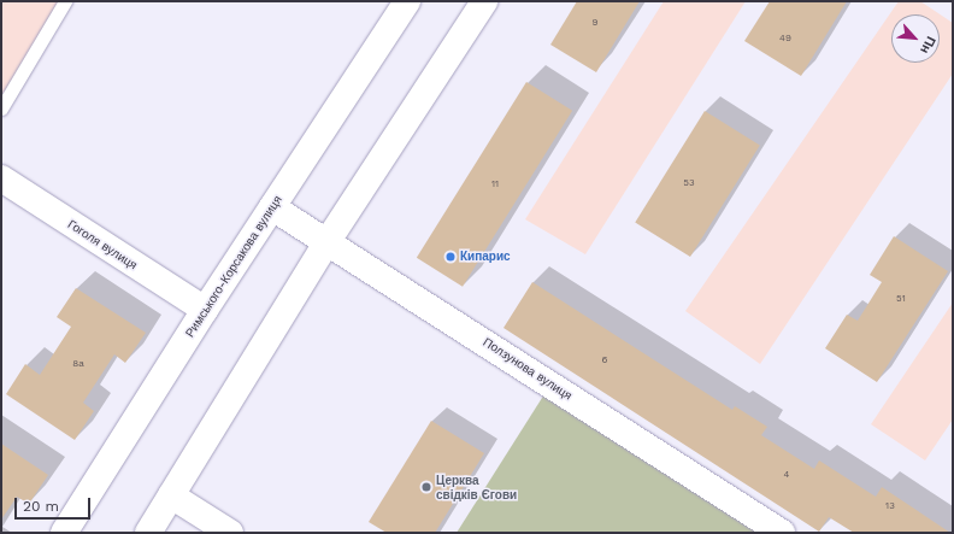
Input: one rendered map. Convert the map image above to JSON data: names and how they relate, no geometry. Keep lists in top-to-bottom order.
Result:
{
  "streets": {
    "street": ["Гоголя вулиця", "Римського-Корсакова вулиця", "Ползунова вулиця"]
  },
  "crossings": [
    ["Гоголя вулиця", "Римського-Корсакова вулиця"],
    ["Римського-Корсакова вулиця", "Ползунова вулиця"]
  ],
  "places": ["Кипарис", "Церква свідків Єгови"],
  "house_numbers": [
    "9",
    "49",
    "53",
    "11",
    "51",
    "6",
    "8а",
    "4",
    "13"
  ],
  "scale_bar": "20 m",
  "north": "bottom right"
}
